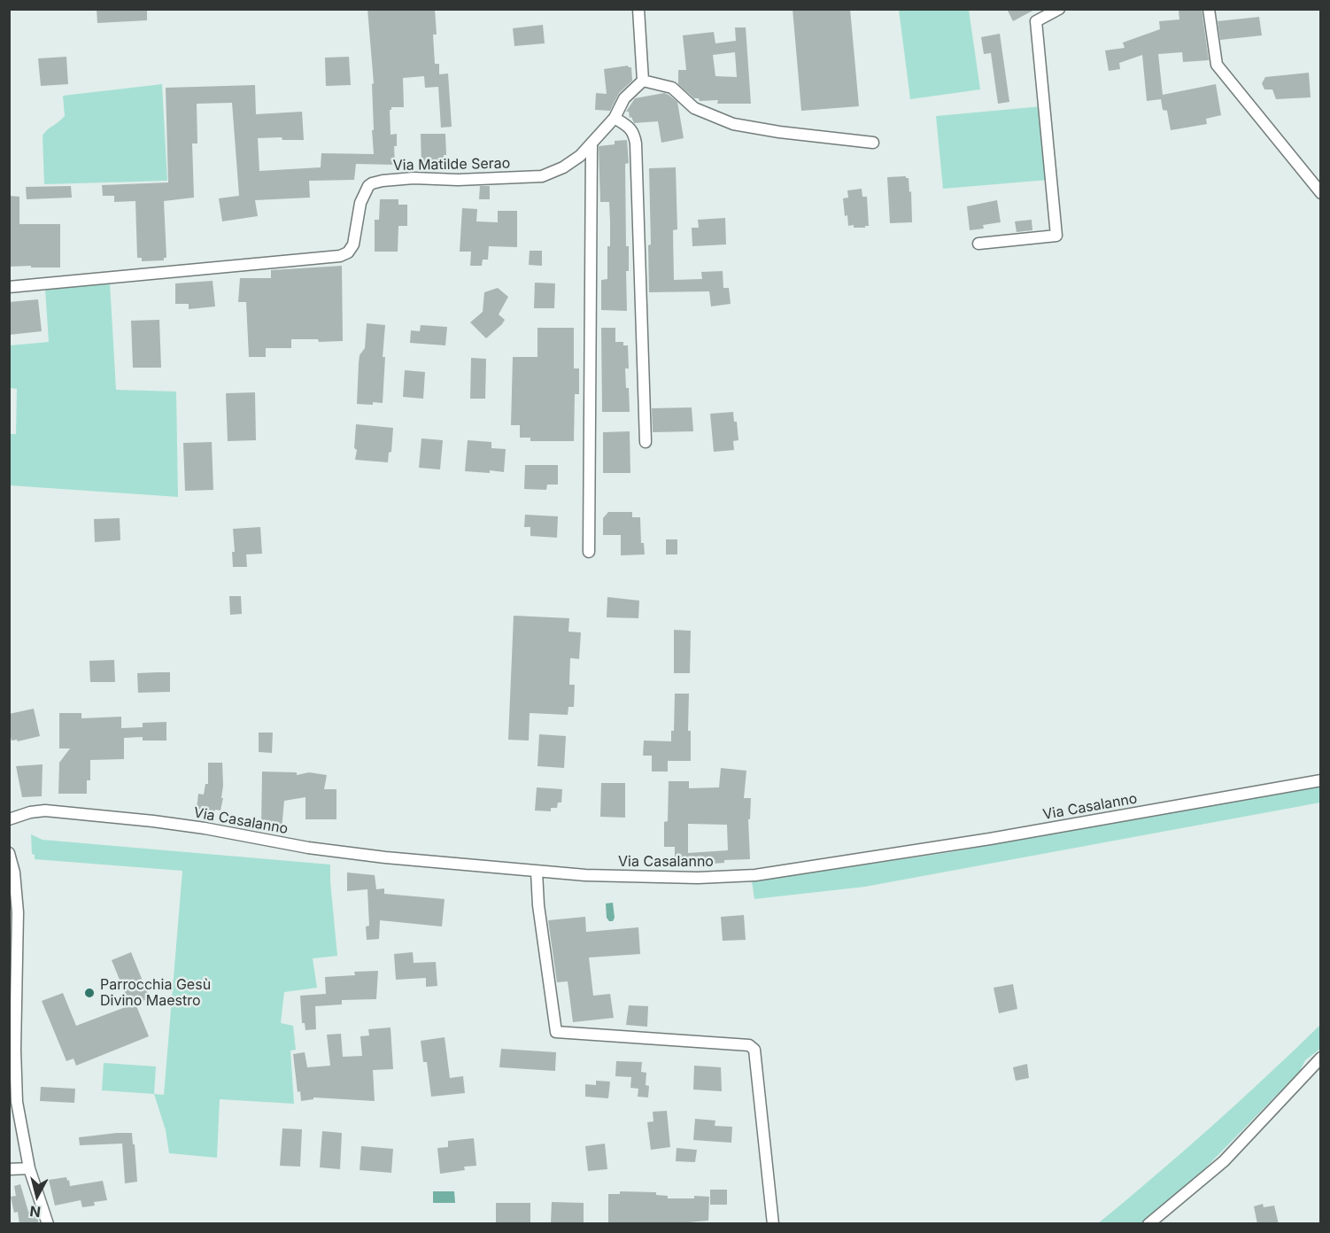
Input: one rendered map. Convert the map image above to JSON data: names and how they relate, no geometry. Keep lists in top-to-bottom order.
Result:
{
  "streets": {
    "street": ["Via Matilde Serao", "Via Casalanno"]
  },
  "places": ["Parrocchia Gesù Divino Maestro"],
  "north": "bottom"
}
